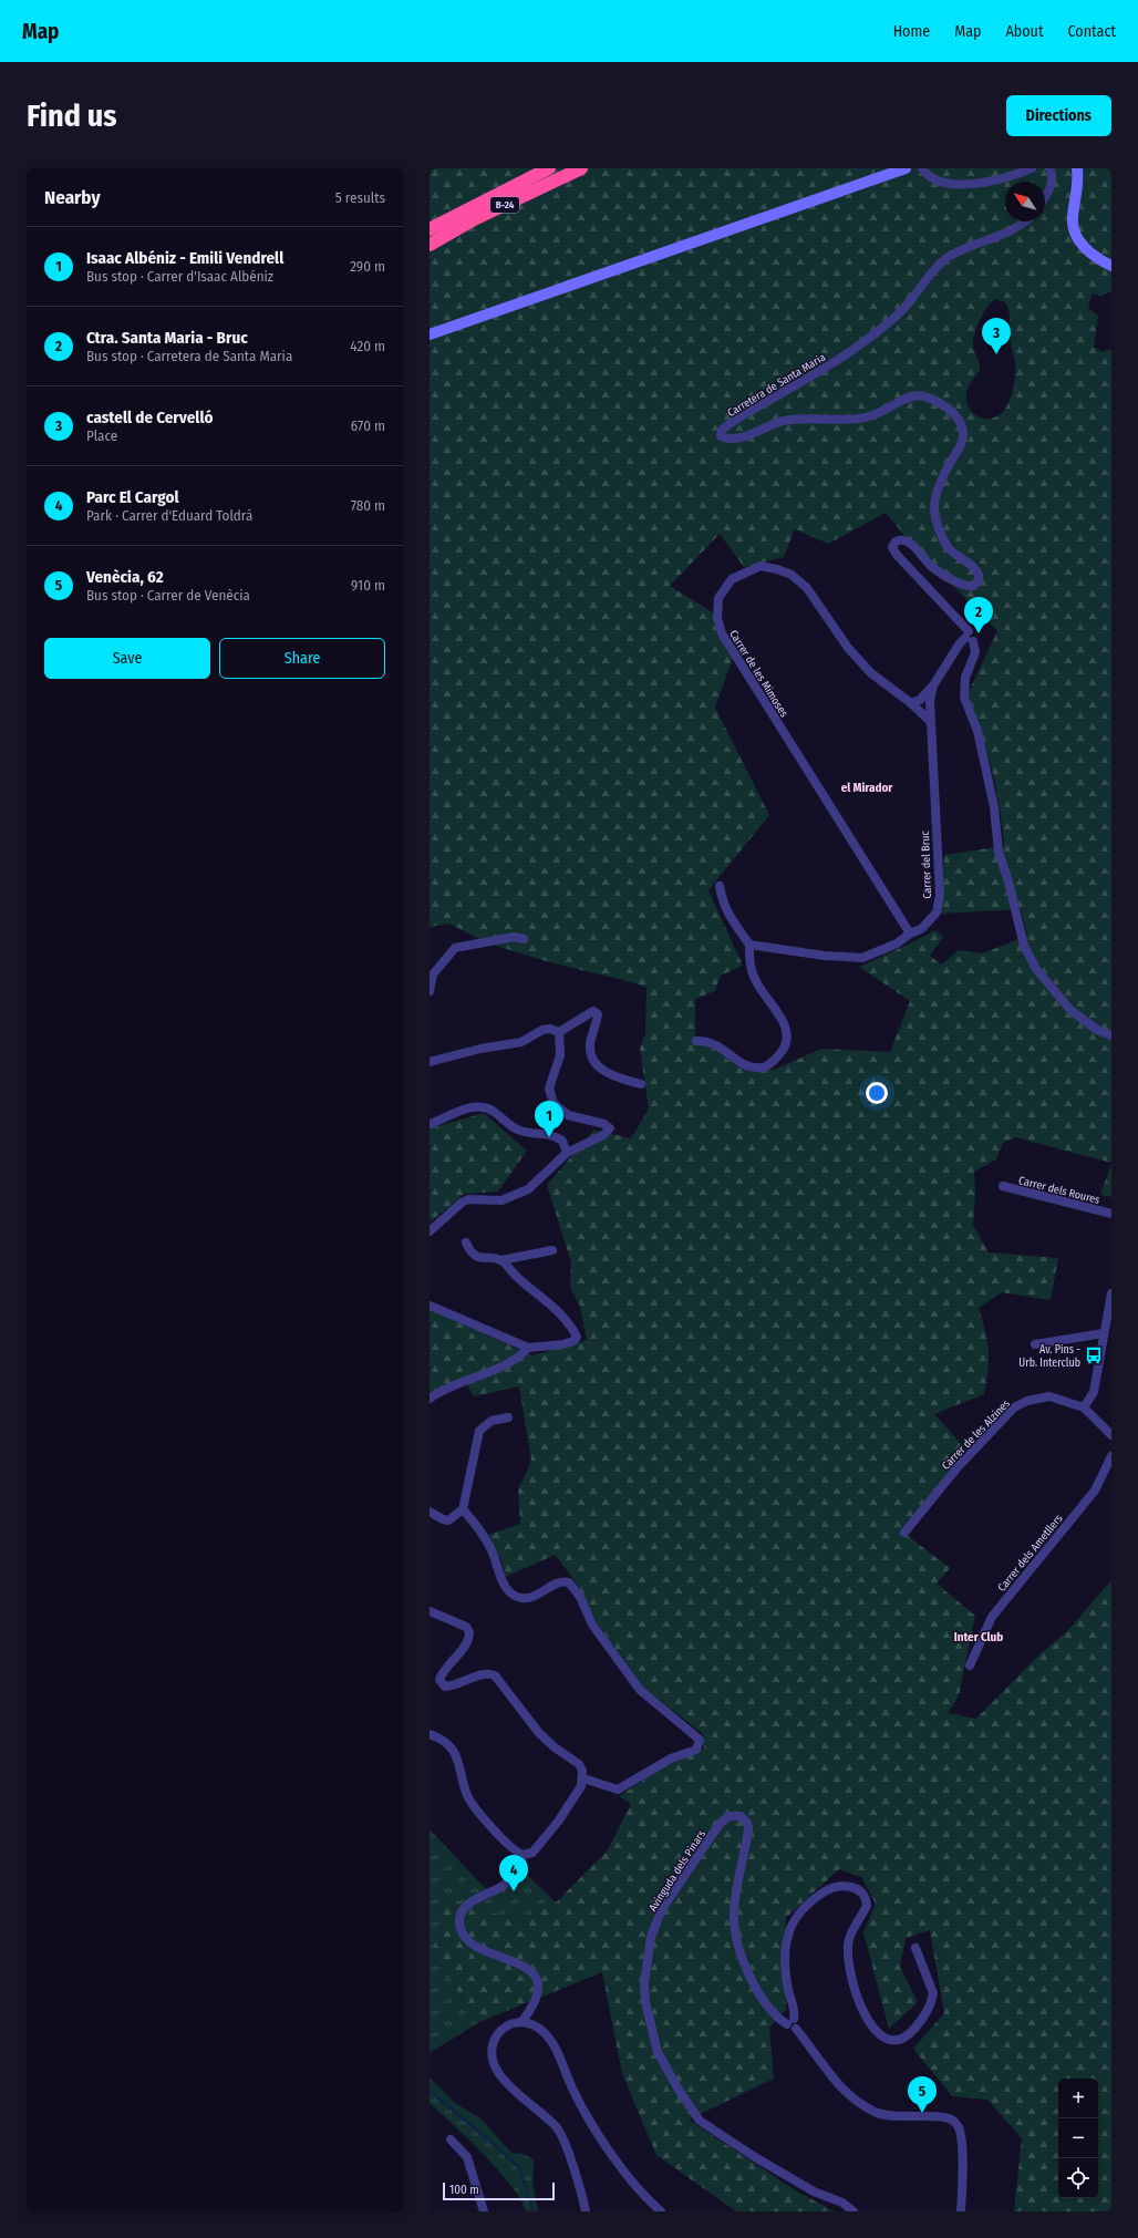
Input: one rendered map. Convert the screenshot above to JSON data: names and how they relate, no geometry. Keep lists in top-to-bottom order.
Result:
{
  "streets": {
    "highway": ["B-24"],
    "street": [
      "Carretera de Santa Maria",
      "Carrer de les Mimoses",
      "Carrer del Bruc",
      "Carrer dels Roures",
      "Carrer de les Alzines",
      "Carrer dels Ametllers",
      "Avinguda dels Pinars"
    ]
  },
  "crossings": [
    ["Carretera de Santa Maria", "Carrer del Bruc"],
    ["Carrer de les Mimoses", "Carrer del Bruc"]
  ],
  "districts": ["el Mirador", "Inter Club"],
  "places": {
    "bus stop": ["Av. Pins - Urb. Interclub"]
  },
  "scale_bar": "100 m",
  "north": "top left",
  "page": {
    "header": "Map",
    "nav": [
      "Home",
      "Map",
      "About",
      "Contact"
    ],
    "buttons": [
      "Directions",
      ["Save", "Share"]
    ],
    "title": "Find us",
    "heading": ["Nearby", "5 results"],
    "list": [
      {
        "mark": "1",
        "name": "Isaac Albéniz - Emili Vendrell",
        "note": "Bus stop · Carrer d'Isaac Albéniz",
        "value": "290 m"
      },
      {
        "mark": "2",
        "name": "Ctra. Santa Maria - Bruc",
        "note": "Bus stop · Carretera de Santa Maria",
        "value": "420 m"
      },
      {
        "mark": "3",
        "name": "castell de Cervelló",
        "note": "Place",
        "value": "670 m"
      },
      {
        "mark": "4",
        "name": "Parc El Cargol",
        "note": "Park · Carrer d'Eduard Toldrà",
        "value": "780 m"
      },
      {
        "mark": "5",
        "name": "Venècia, 62",
        "note": "Bus stop · Carrer de Venècia",
        "value": "910 m"
      }
    ],
    "pins": [
      "3",
      "2",
      "1",
      "4",
      "5"
    ],
    "map_buttons": ["+", "−"],
    "scale": "100 m"
  }
}
